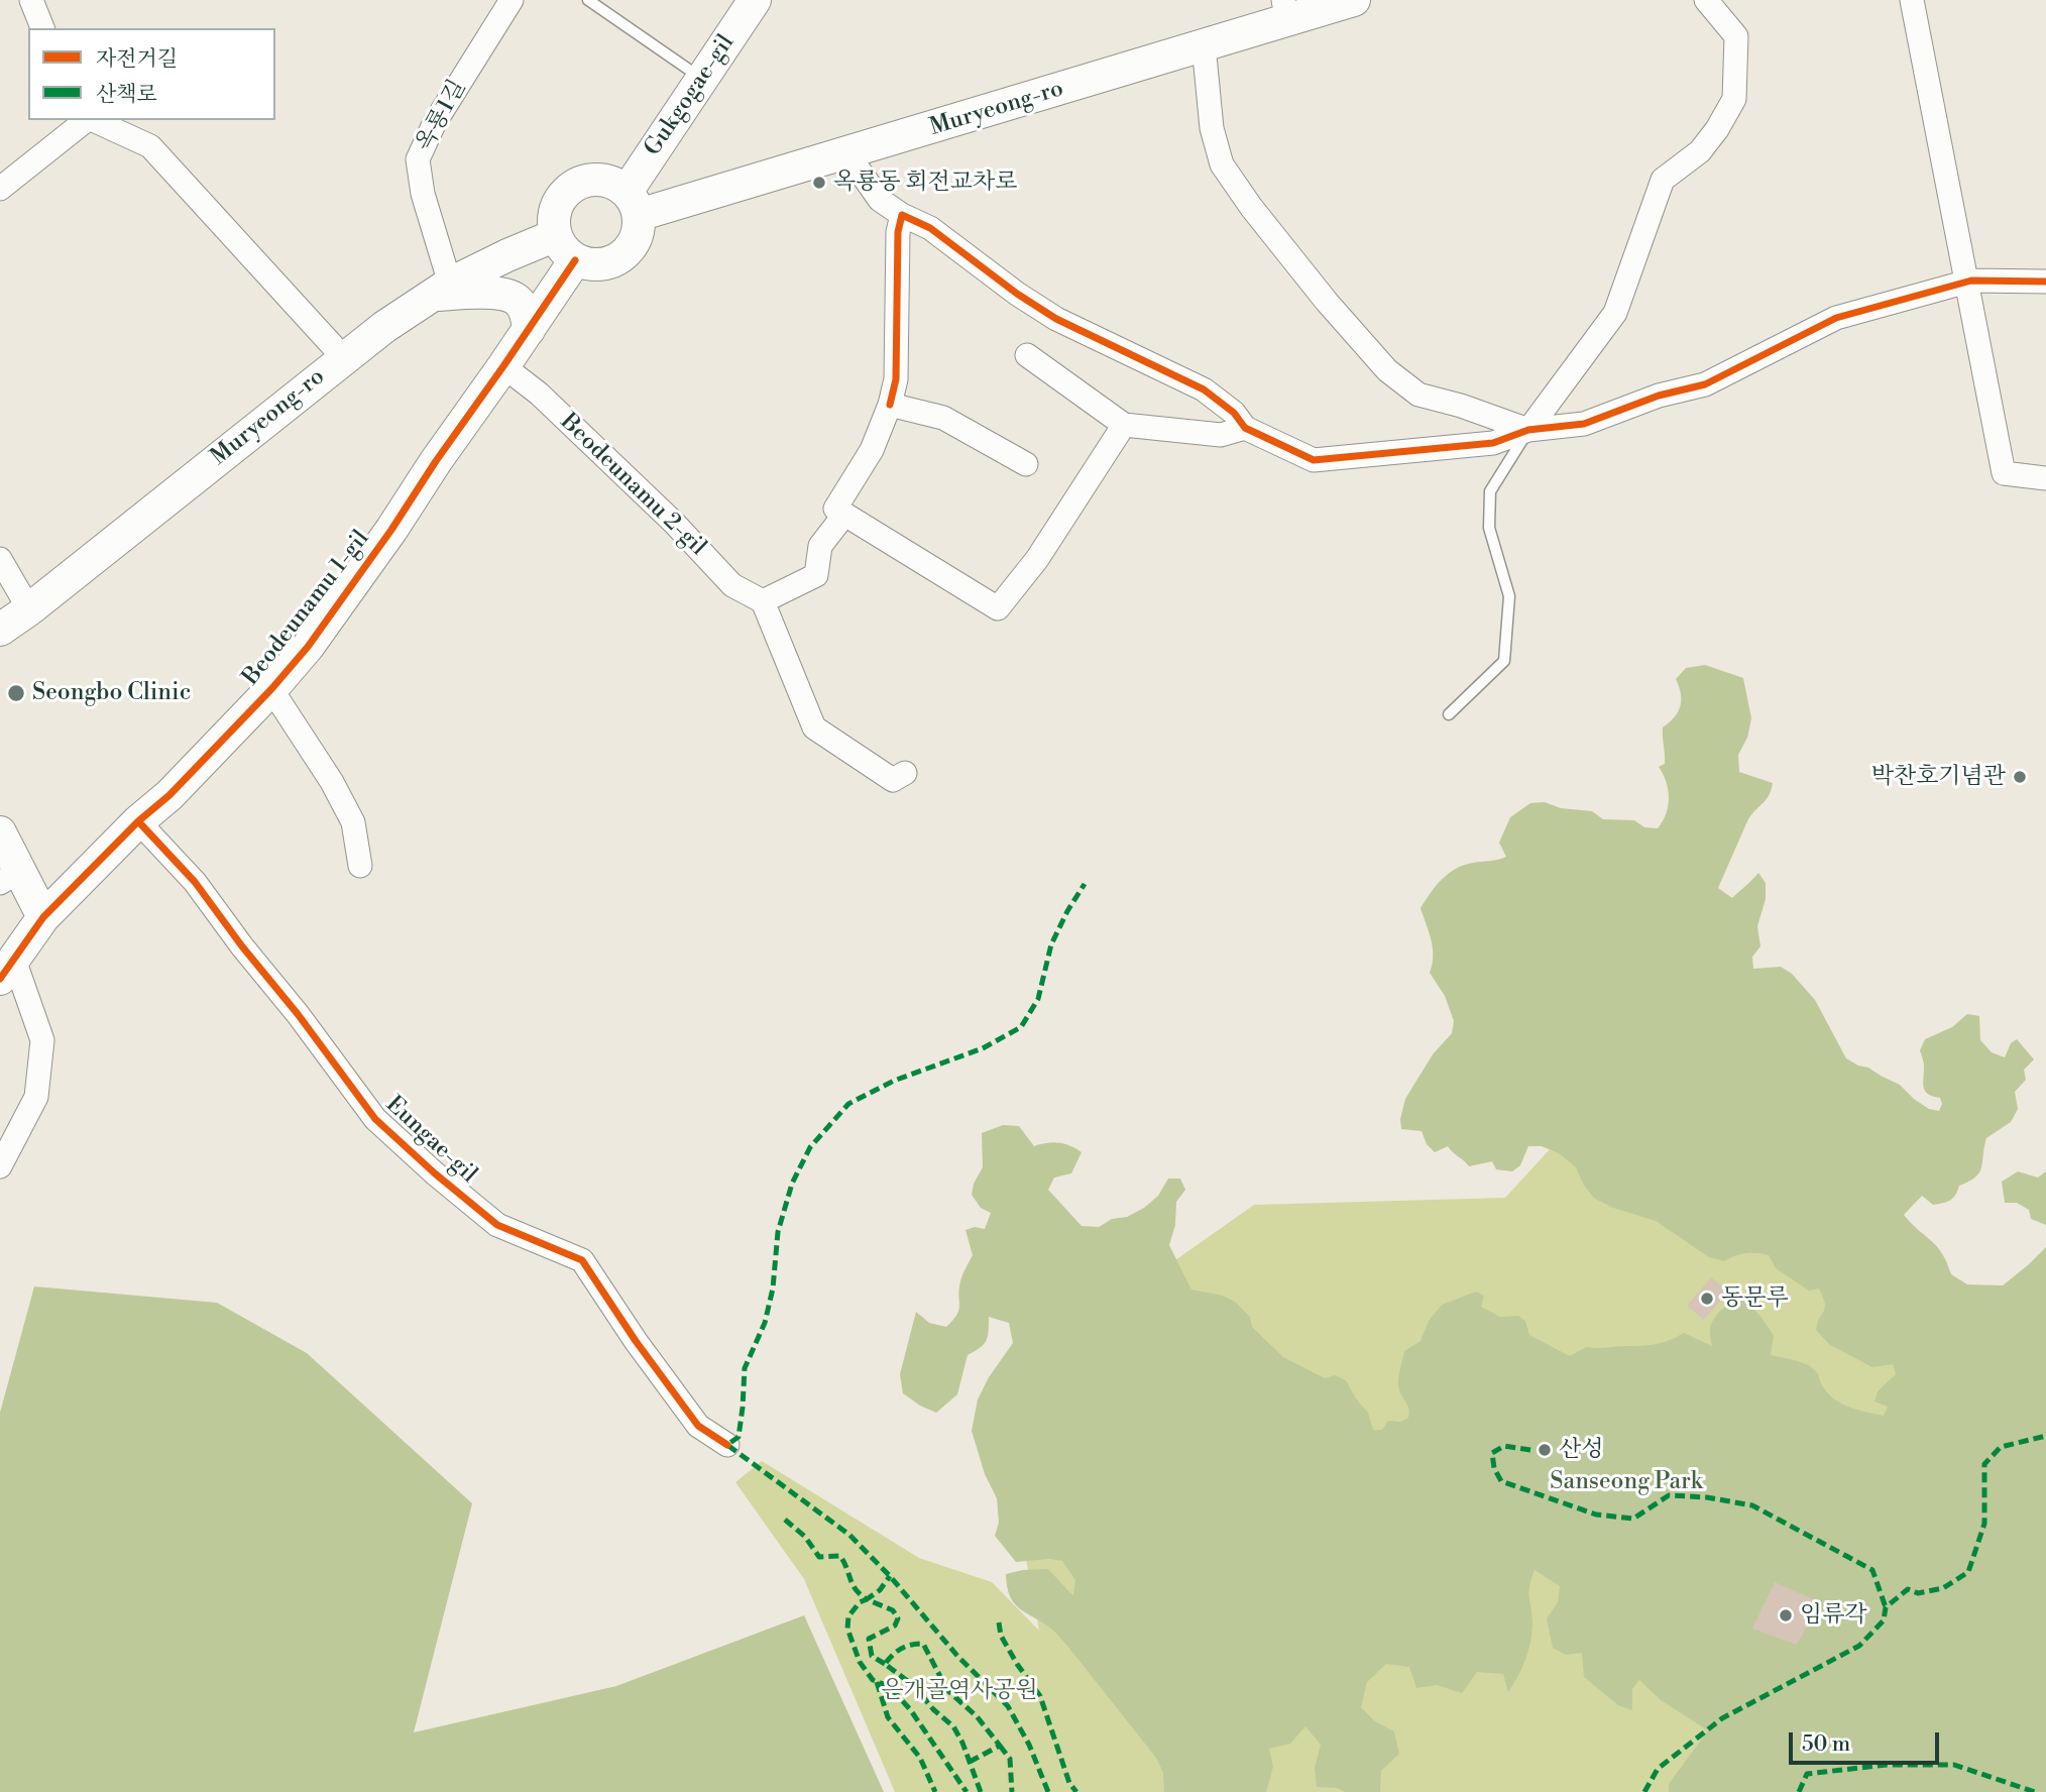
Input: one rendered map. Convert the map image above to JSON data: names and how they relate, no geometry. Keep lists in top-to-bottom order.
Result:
{
  "streets": {
    "main road": ["Gukgogae-gil", "Muryeong-ro", "Beodeunamu 1-gil"],
    "street": ["옥룡1길", "Beodeunamu 2-gil", "Eungae-gil"]
  },
  "crossings": [
    ["Gukgogae-gil", "Muryeong-ro"],
    ["Gukgogae-gil", "Beodeunamu 1-gil"],
    ["Muryeong-ro", "옥룡1길"],
    ["Muryeong-ro", "Beodeunamu 1-gil"],
    ["Beodeunamu 2-gil", "Beodeunamu 1-gil"],
    ["Beodeunamu 1-gil", "Eungae-gil"]
  ],
  "parks": ["Sanseong Park", "은개골역사공원"],
  "places": [
    "옥룡동 회전교차로",
    "Seongbo Clinic",
    "박찬호기념관",
    "동문루",
    "산성",
    "임류각"
  ],
  "legend": ["자전거길", "산책로"],
  "scale_bar": "50 m"
}
